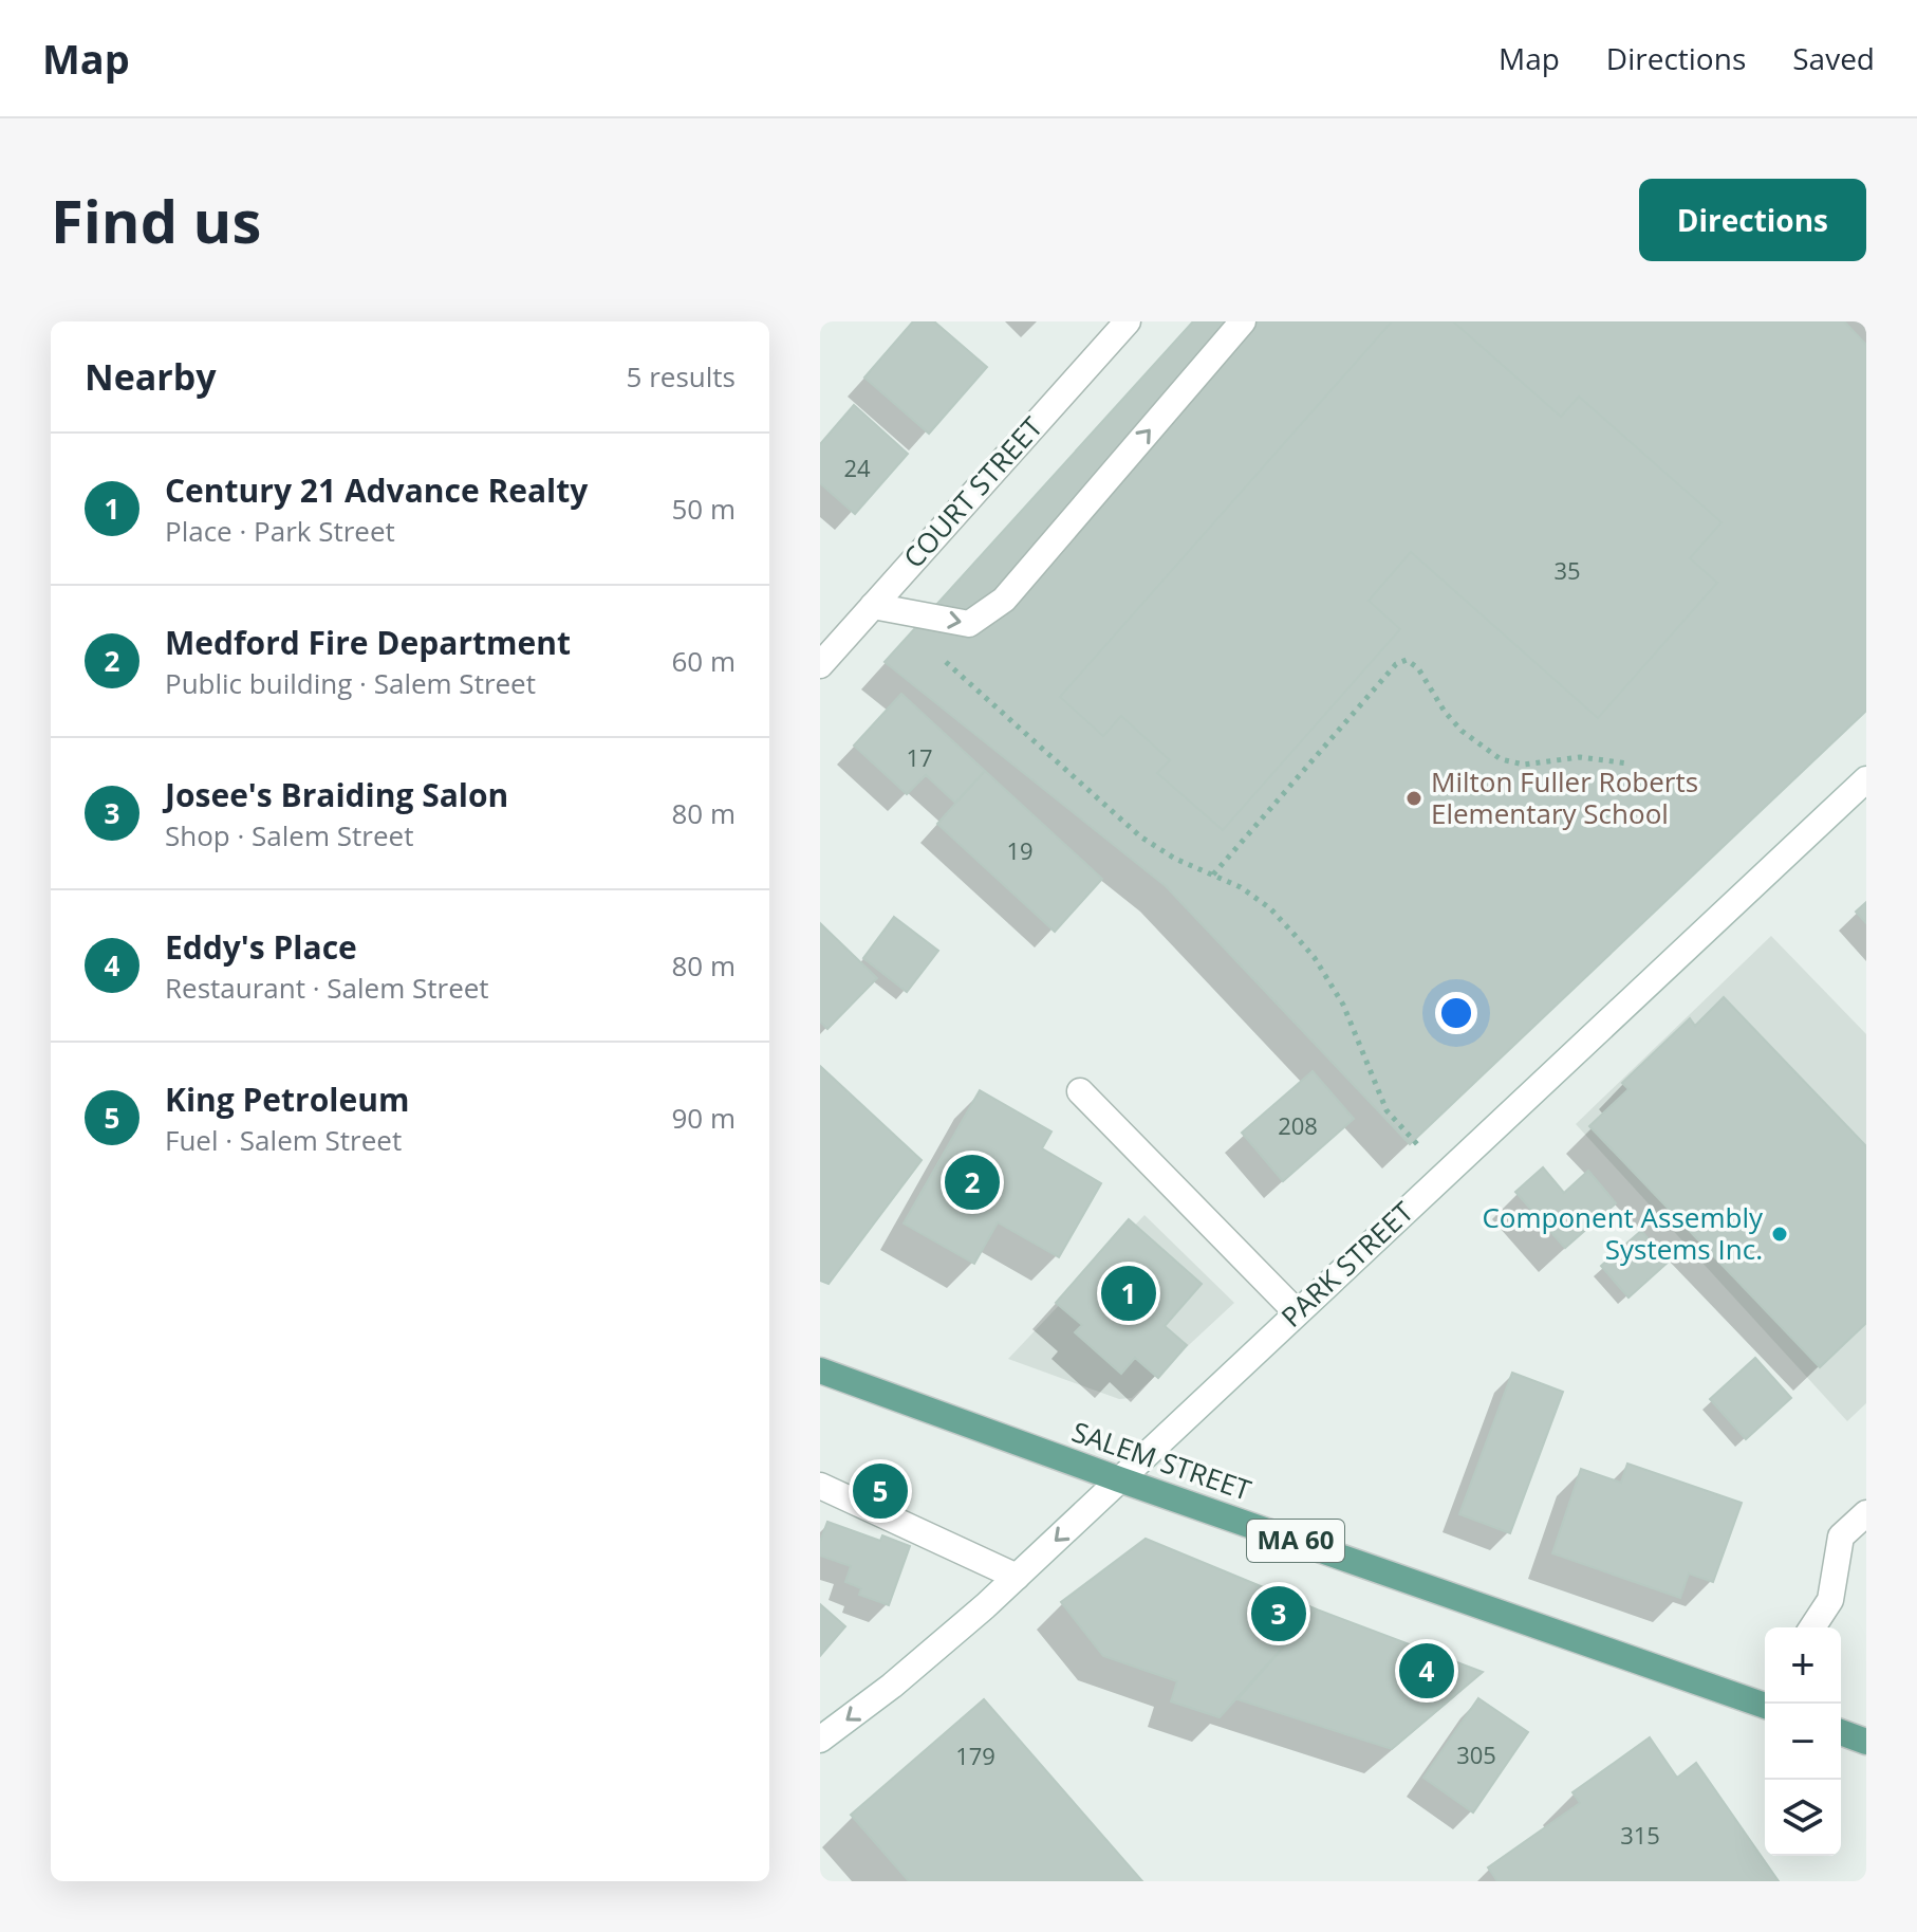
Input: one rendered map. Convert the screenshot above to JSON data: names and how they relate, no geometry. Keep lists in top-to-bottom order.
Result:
{
  "streets": {
    "main road": ["SALEM STREET", "MA 60"],
    "street": ["COURT STREET", "PARK STREET"]
  },
  "crossings": [
    ["PARK STREET", "SALEM STREET"]
  ],
  "places": ["Milton Fuller Roberts Elementary School", "Component Assembly Systems Inc."],
  "house_numbers": [
    "24",
    "35",
    "17",
    "19",
    "208",
    "305",
    "179",
    "315"
  ],
  "page": {
    "header": "Map",
    "nav": ["Map", "Directions", "Saved"],
    "buttons": "Directions",
    "title": "Find us",
    "heading": ["Nearby", "5 results"],
    "list": [
      {
        "mark": "1",
        "name": "Century 21 Advance Realty",
        "note": "Place · Park Street",
        "value": "50 m"
      },
      {
        "mark": "2",
        "name": "Medford Fire Department",
        "note": "Public building · Salem Street",
        "value": "60 m"
      },
      {
        "mark": "3",
        "name": "Josee's Braiding Salon",
        "note": "Shop · Salem Street",
        "value": "80 m"
      },
      {
        "mark": "4",
        "name": "Eddy's Place",
        "note": "Restaurant · Salem Street",
        "value": "80 m"
      },
      {
        "mark": "5",
        "name": "King Petroleum",
        "note": "Fuel · Salem Street",
        "value": "90 m"
      }
    ],
    "pins": [
      "2",
      "1",
      "5",
      "3",
      "4"
    ],
    "map_buttons": ["+", "−"]
  }
}
